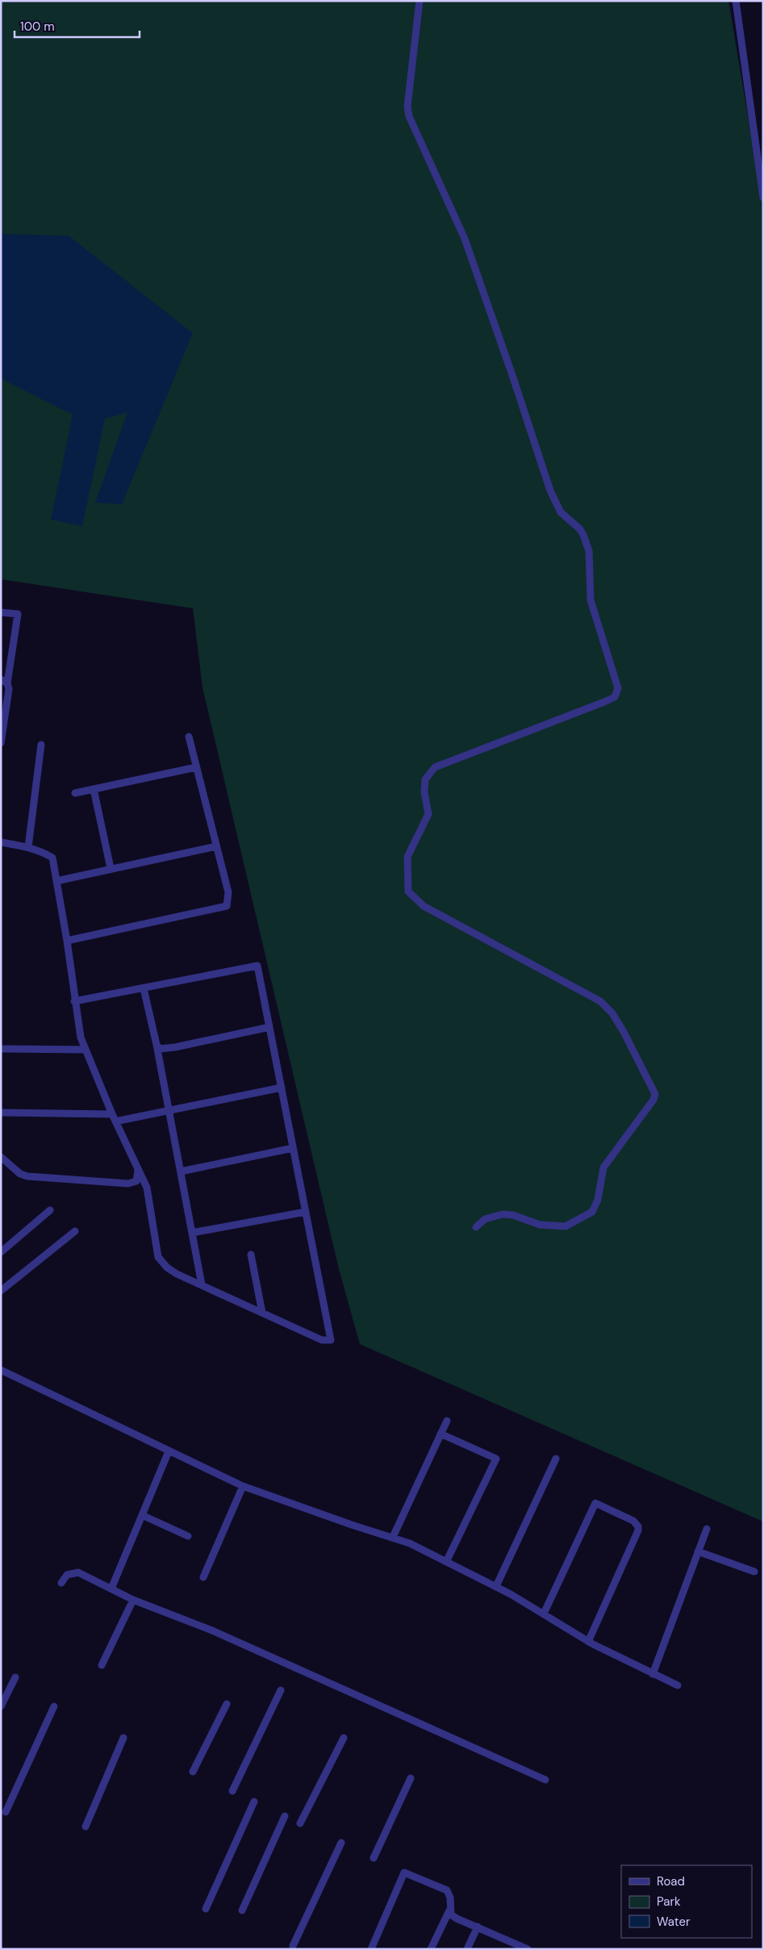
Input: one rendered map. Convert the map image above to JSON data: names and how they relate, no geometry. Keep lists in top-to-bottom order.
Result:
{
  "legend": ["Road", "Park", "Water"],
  "scale_bar": "100 m"
}
